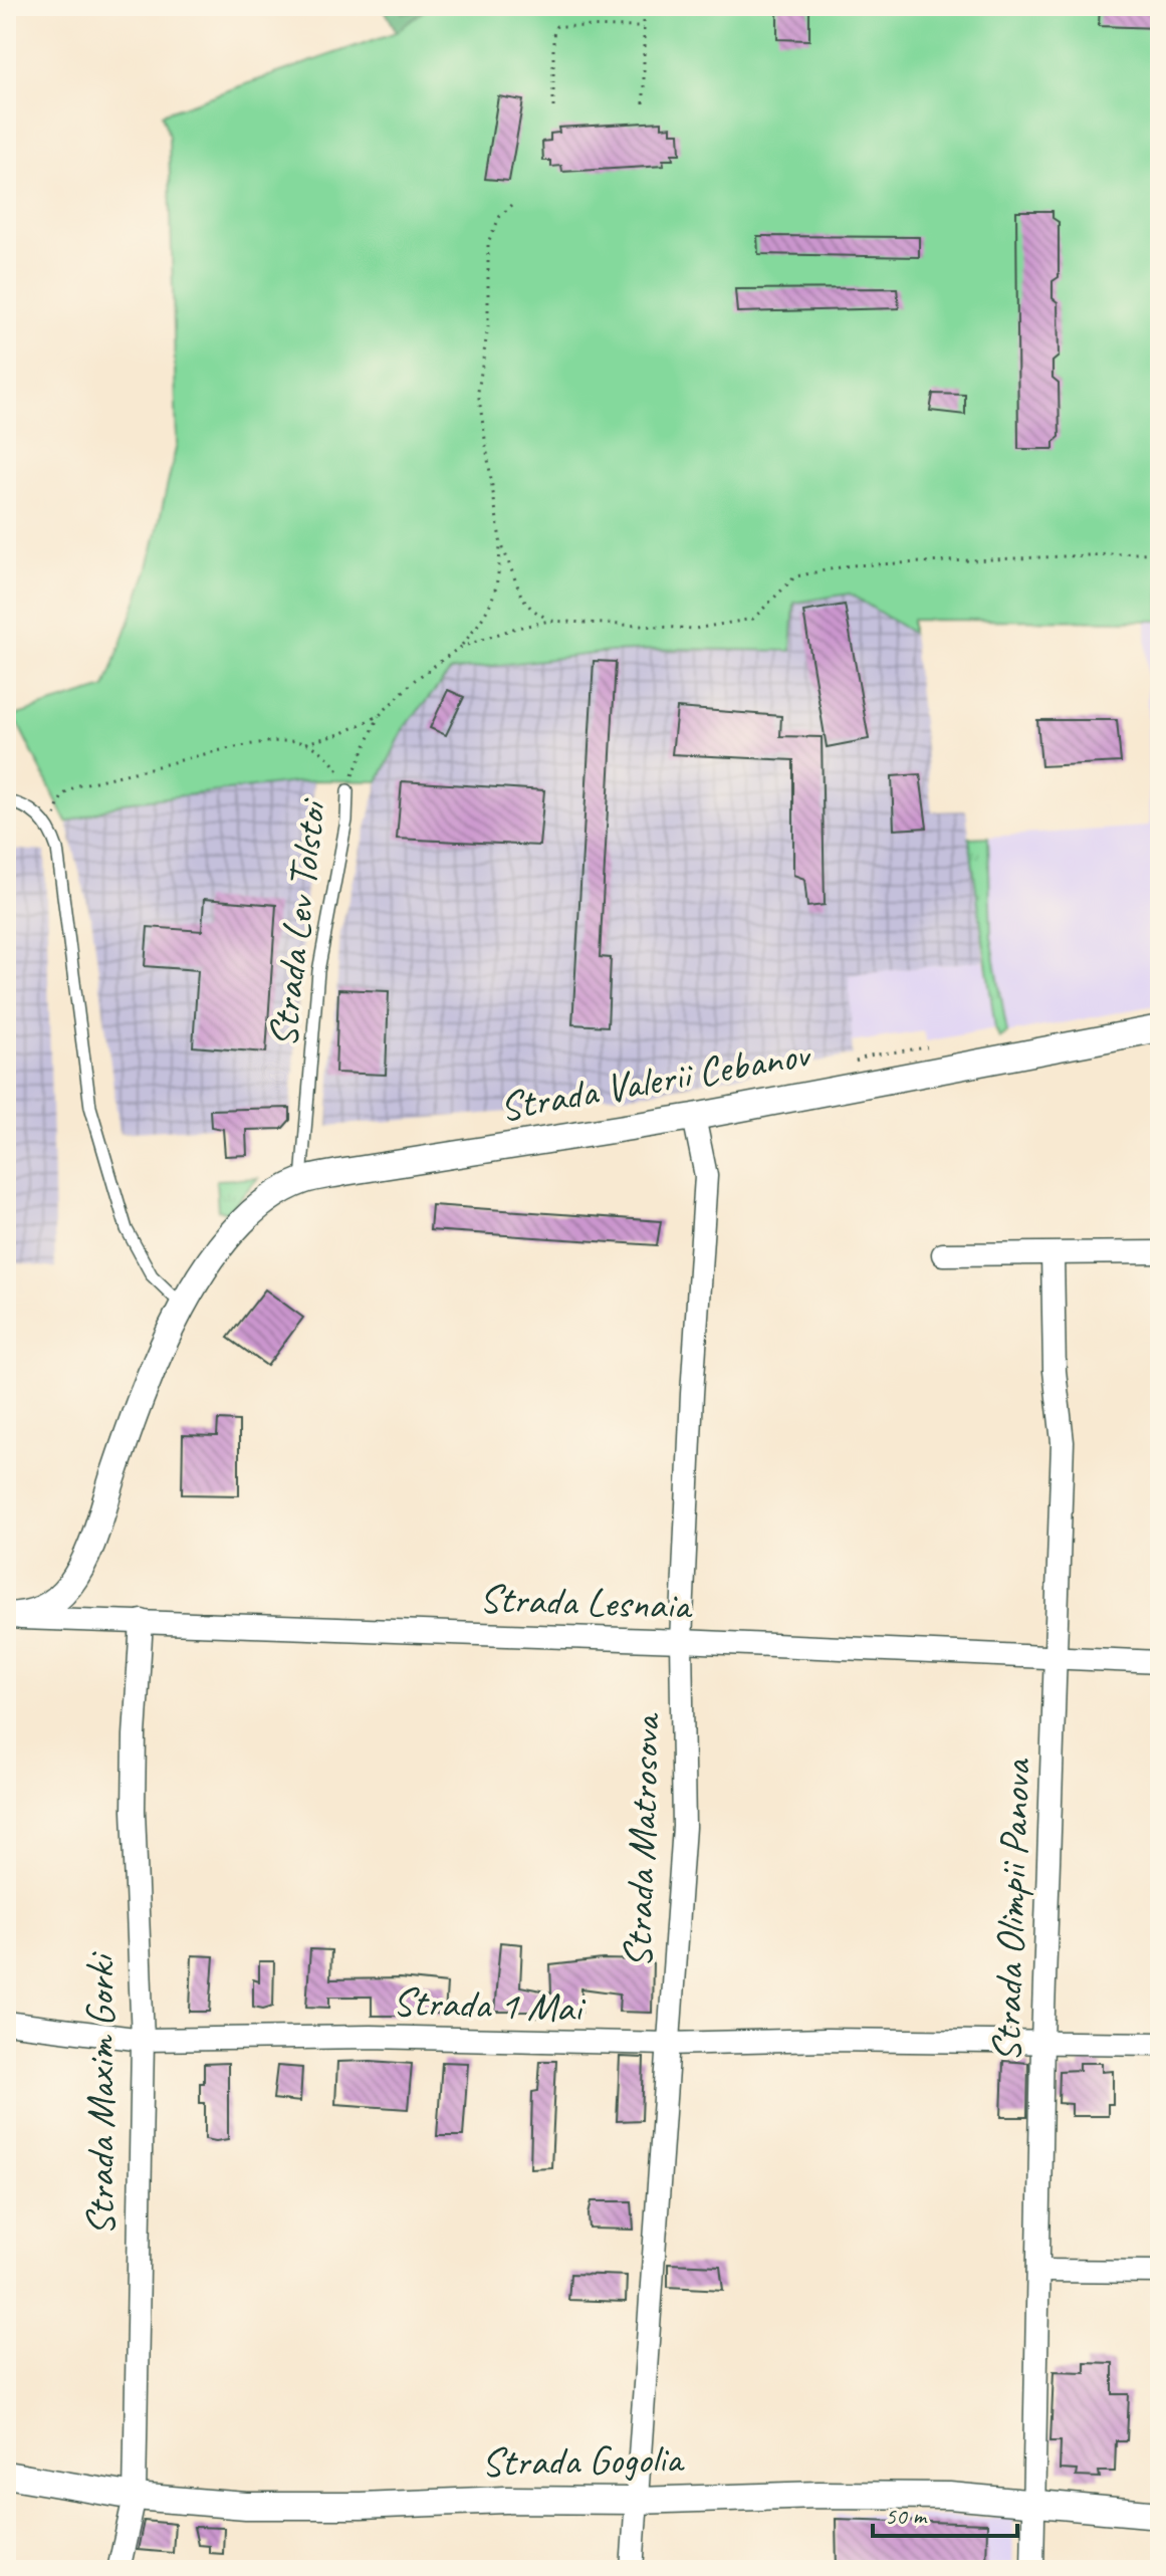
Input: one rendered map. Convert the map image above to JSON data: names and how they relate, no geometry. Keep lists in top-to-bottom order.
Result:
{
  "streets": {
    "street": [
      "Strada Valerii Cebanov",
      "Strada Lesnaia",
      "Strada Matrosova",
      "Strada Olimpii Panova",
      "Strada 1 Mai",
      "Strada Maxim Gorki",
      "Strada Gogolia"
    ],
    "lane": ["Strada Lev Tolstoi"]
  },
  "crossings": [
    ["Strada Lev Tolstoi", "Strada Valerii Cebanov"],
    ["Strada Valerii Cebanov", "Strada Matrosova"],
    ["Strada Lesnaia", "Strada Matrosova"],
    ["Strada Lesnaia", "Strada Olimpii Panova"],
    ["Strada Lesnaia", "Strada Maxim Gorki"],
    ["Strada Matrosova", "Strada 1 Mai"],
    ["Strada Matrosova", "Strada Gogolia"],
    ["Strada Olimpii Panova", "Strada 1 Mai"],
    ["Strada Olimpii Panova", "Strada Gogolia"],
    ["Strada 1 Mai", "Strada Maxim Gorki"],
    ["Strada Maxim Gorki", "Strada Gogolia"]
  ],
  "scale_bar": "50 m"
}
